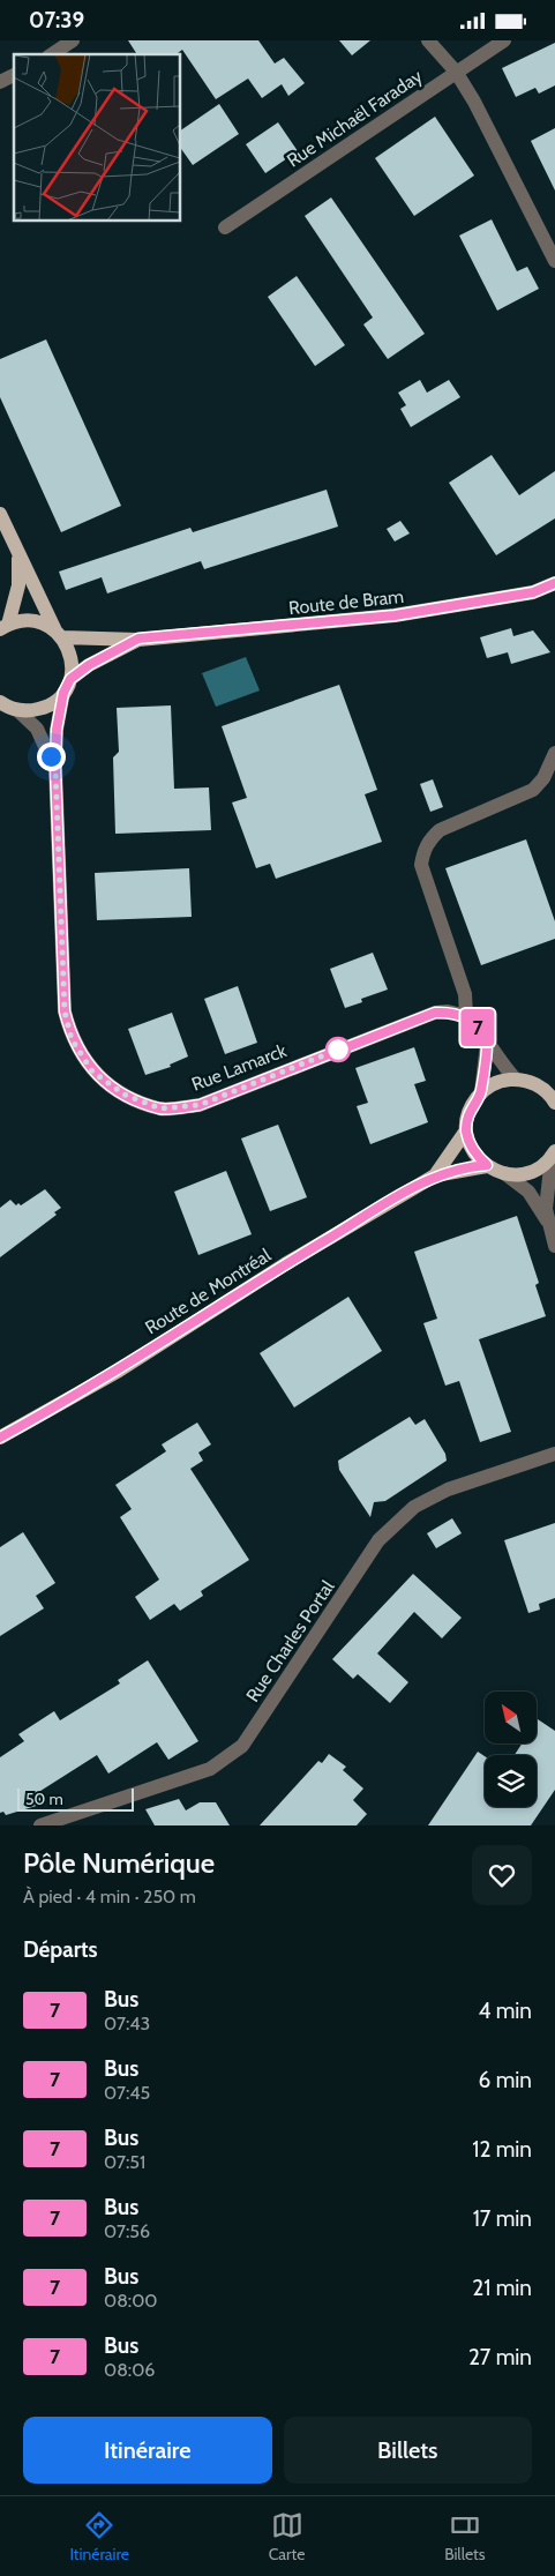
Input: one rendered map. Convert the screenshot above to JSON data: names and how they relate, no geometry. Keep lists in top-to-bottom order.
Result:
{
  "streets": {
    "main road": ["Route de Bram", "Route de Montréal"],
    "street": ["Rue Michaël Faraday", "Rue Lamarck", "Rue Charles Portal"]
  },
  "crossings": [
    ["Route de Bram", "Rue Lamarck"]
  ],
  "lines": ["bus line 7"],
  "scale_bar": "50 m",
  "north": "top left",
  "page": {
    "status": "07:39",
    "on_map": "7",
    "scale": "50 m",
    "heading": [
      ["Pôle Numérique", "À pied · 4 min · 250 m"],
      "Départs"
    ],
    "list": [
      {
        "mark": "7",
        "name": "Bus",
        "note": "07:43",
        "value": "4 min"
      },
      {
        "mark": "7",
        "name": "Bus",
        "note": "07:45",
        "value": "6 min"
      },
      {
        "mark": "7",
        "name": "Bus",
        "note": "07:51",
        "value": "12 min"
      },
      {
        "mark": "7",
        "name": "Bus",
        "note": "07:56",
        "value": "17 min"
      },
      {
        "mark": "7",
        "name": "Bus",
        "note": "08:00",
        "value": "21 min"
      },
      {
        "mark": "7",
        "name": "Bus",
        "note": "08:06",
        "value": "27 min"
      }
    ],
    "buttons": ["Itinéraire", "Billets"],
    "tabs": ["Itinéraire", "Carte", "Billets"]
  }
}
